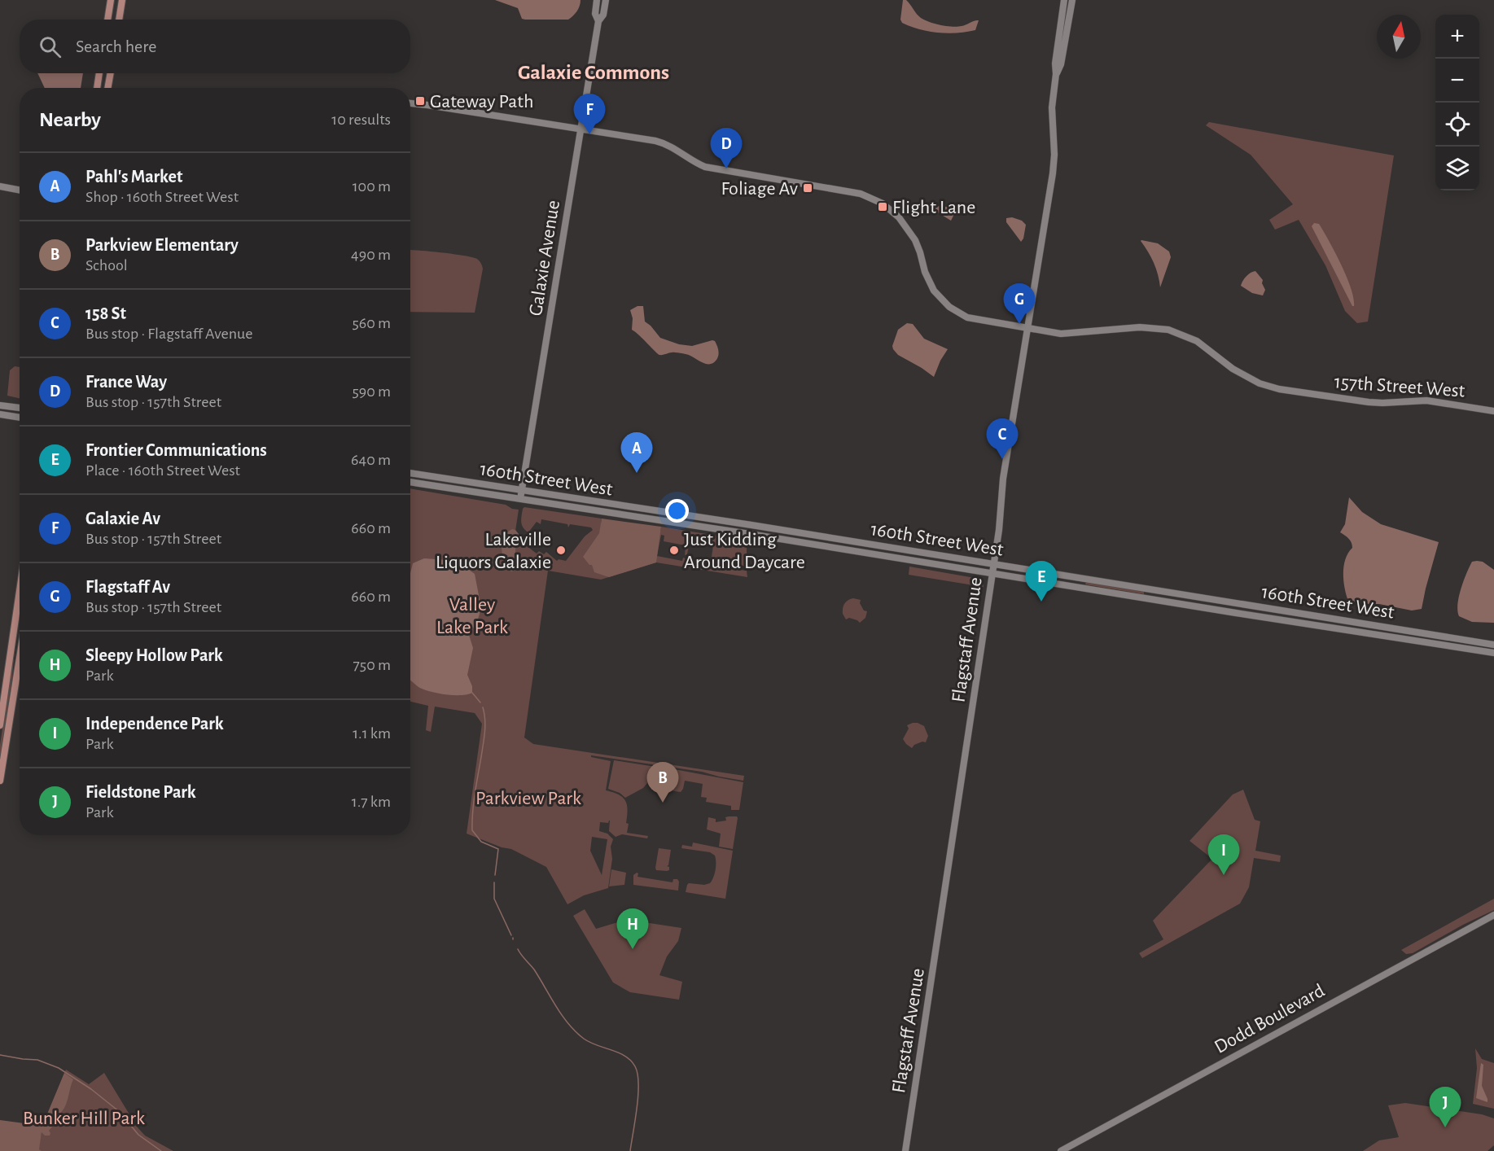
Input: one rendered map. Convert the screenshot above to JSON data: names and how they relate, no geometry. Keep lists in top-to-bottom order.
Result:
{
  "streets": {
    "street": [
      "Galaxie Avenue",
      "157th Street West",
      "160th Street West",
      "Flagstaff Avenue",
      "Dodd Boulevard"
    ]
  },
  "crossings": [
    ["Galaxie Avenue", "157th Street West"],
    ["Galaxie Avenue", "160th Street West"],
    ["157th Street West", "Flagstaff Avenue"],
    ["160th Street West", "Flagstaff Avenue"]
  ],
  "districts": ["Galaxie Commons"],
  "parks": ["Valley Lake Park", "Parkview Park", "Bunker Hill Park"],
  "places": {
    "transit": ["Gateway Path", "Foliage Av", "Flight Lane"],
    "other": ["Lakeville Liquors Galaxie", "Just Kidding Around Daycare"]
  },
  "north": "top",
  "page": {
    "map_buttons": ["+", "−"],
    "search": "Search here",
    "heading": ["Nearby", "10 results"],
    "pins": [
      "F",
      "D",
      "G",
      "C",
      "A",
      "E",
      "B",
      "I",
      "H",
      "J"
    ],
    "list": [
      {
        "mark": "A",
        "name": "Pahl's Market",
        "note": "Shop · 160th Street West",
        "value": "100 m"
      },
      {
        "mark": "B",
        "name": "Parkview Elementary",
        "note": "School",
        "value": "490 m"
      },
      {
        "mark": "C",
        "name": "158 St",
        "note": "Bus stop · Flagstaff Avenue",
        "value": "560 m"
      },
      {
        "mark": "D",
        "name": "France Way",
        "note": "Bus stop · 157th Street",
        "value": "590 m"
      },
      {
        "mark": "E",
        "name": "Frontier Communications",
        "note": "Place · 160th Street West",
        "value": "640 m"
      },
      {
        "mark": "F",
        "name": "Galaxie Av",
        "note": "Bus stop · 157th Street",
        "value": "660 m"
      },
      {
        "mark": "G",
        "name": "Flagstaff Av",
        "note": "Bus stop · 157th Street",
        "value": "660 m"
      },
      {
        "mark": "H",
        "name": "Sleepy Hollow Park",
        "note": "Park",
        "value": "750 m"
      },
      {
        "mark": "I",
        "name": "Independence Park",
        "note": "Park",
        "value": "1.1 km"
      },
      {
        "mark": "J",
        "name": "Fieldstone Park",
        "note": "Park",
        "value": "1.7 km"
      }
    ]
  }
}
